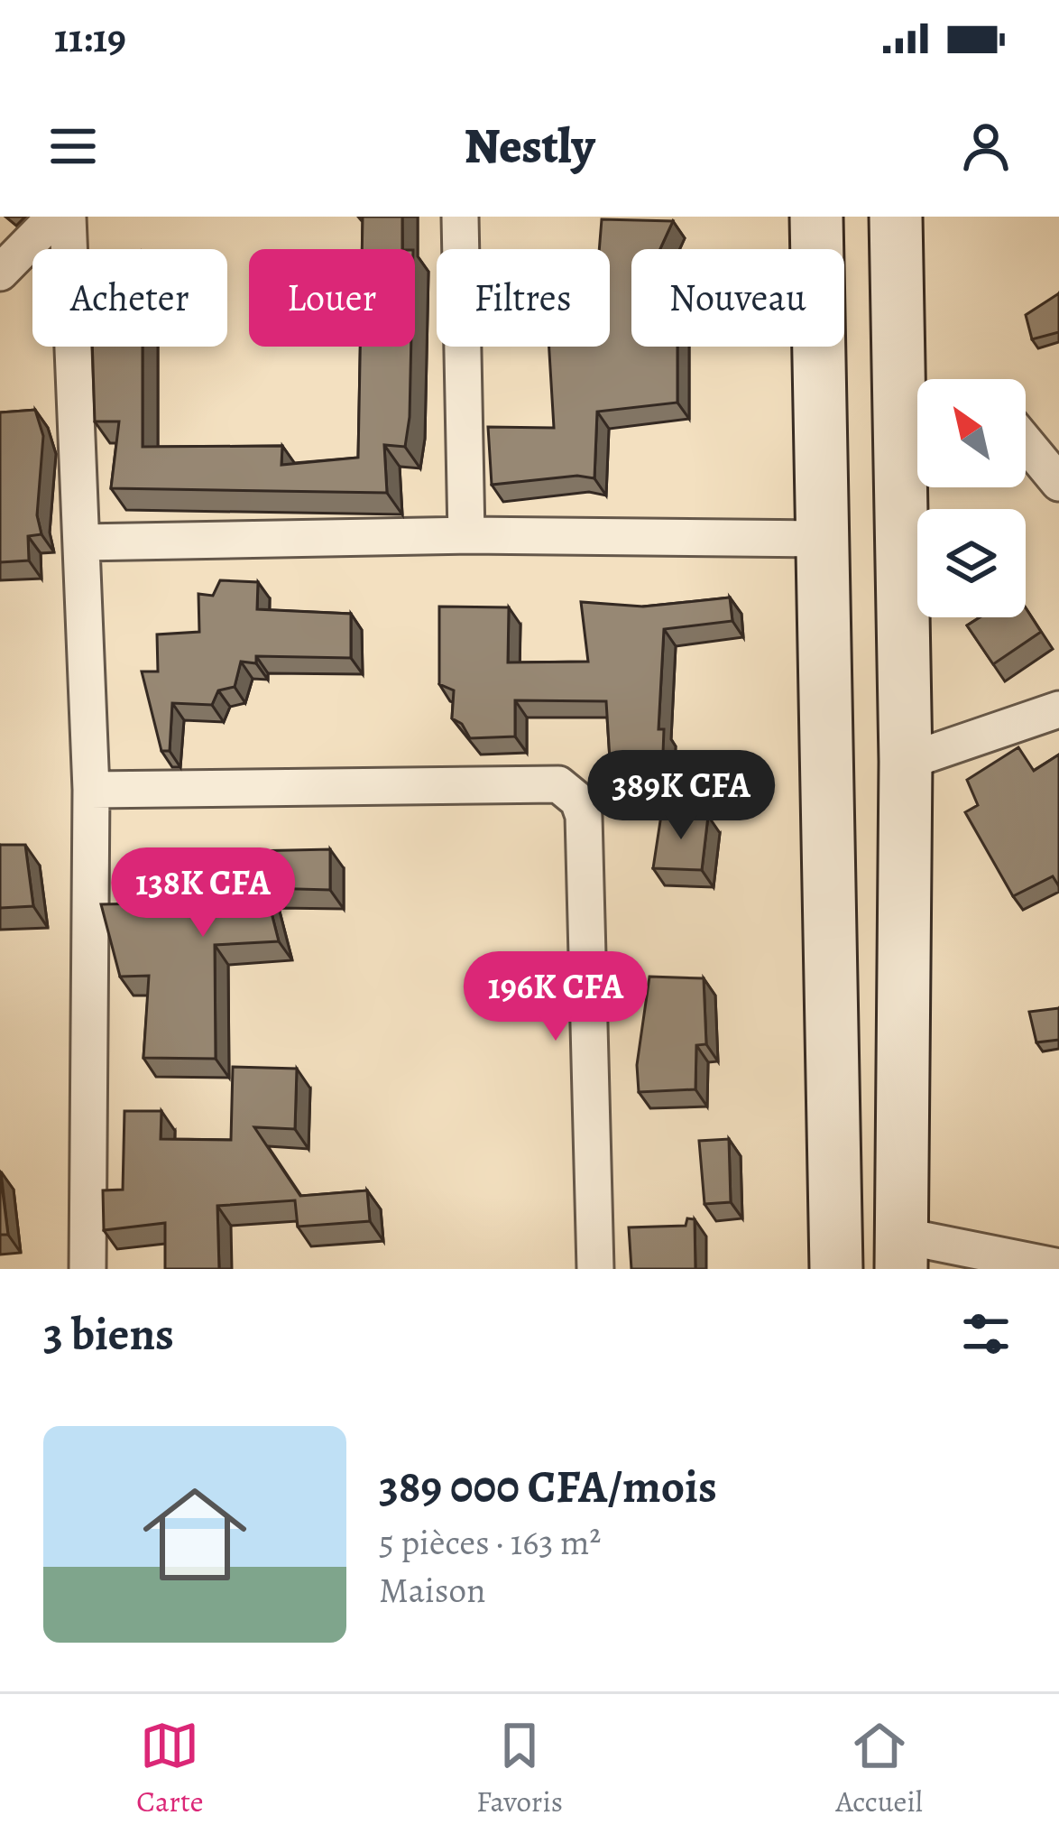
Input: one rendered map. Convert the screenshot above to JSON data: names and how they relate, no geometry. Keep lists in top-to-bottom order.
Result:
{
  "north": "top left",
  "page": {
    "status": "11:19",
    "header": "Nestly",
    "chip": [
      "Acheter",
      "Louer",
      "Filtres",
      "Nouveau"
    ],
    "price": ["389K CFA", "138K CFA", "196K CFA"],
    "heading": "3 biens",
    "list": [
      {
        "name": "389 000 CFA/mois",
        "note": "5 pièces · 163 m² · Maison"
      }
    ],
    "tabs": ["Carte", "Favoris", "Accueil"]
  }
}
